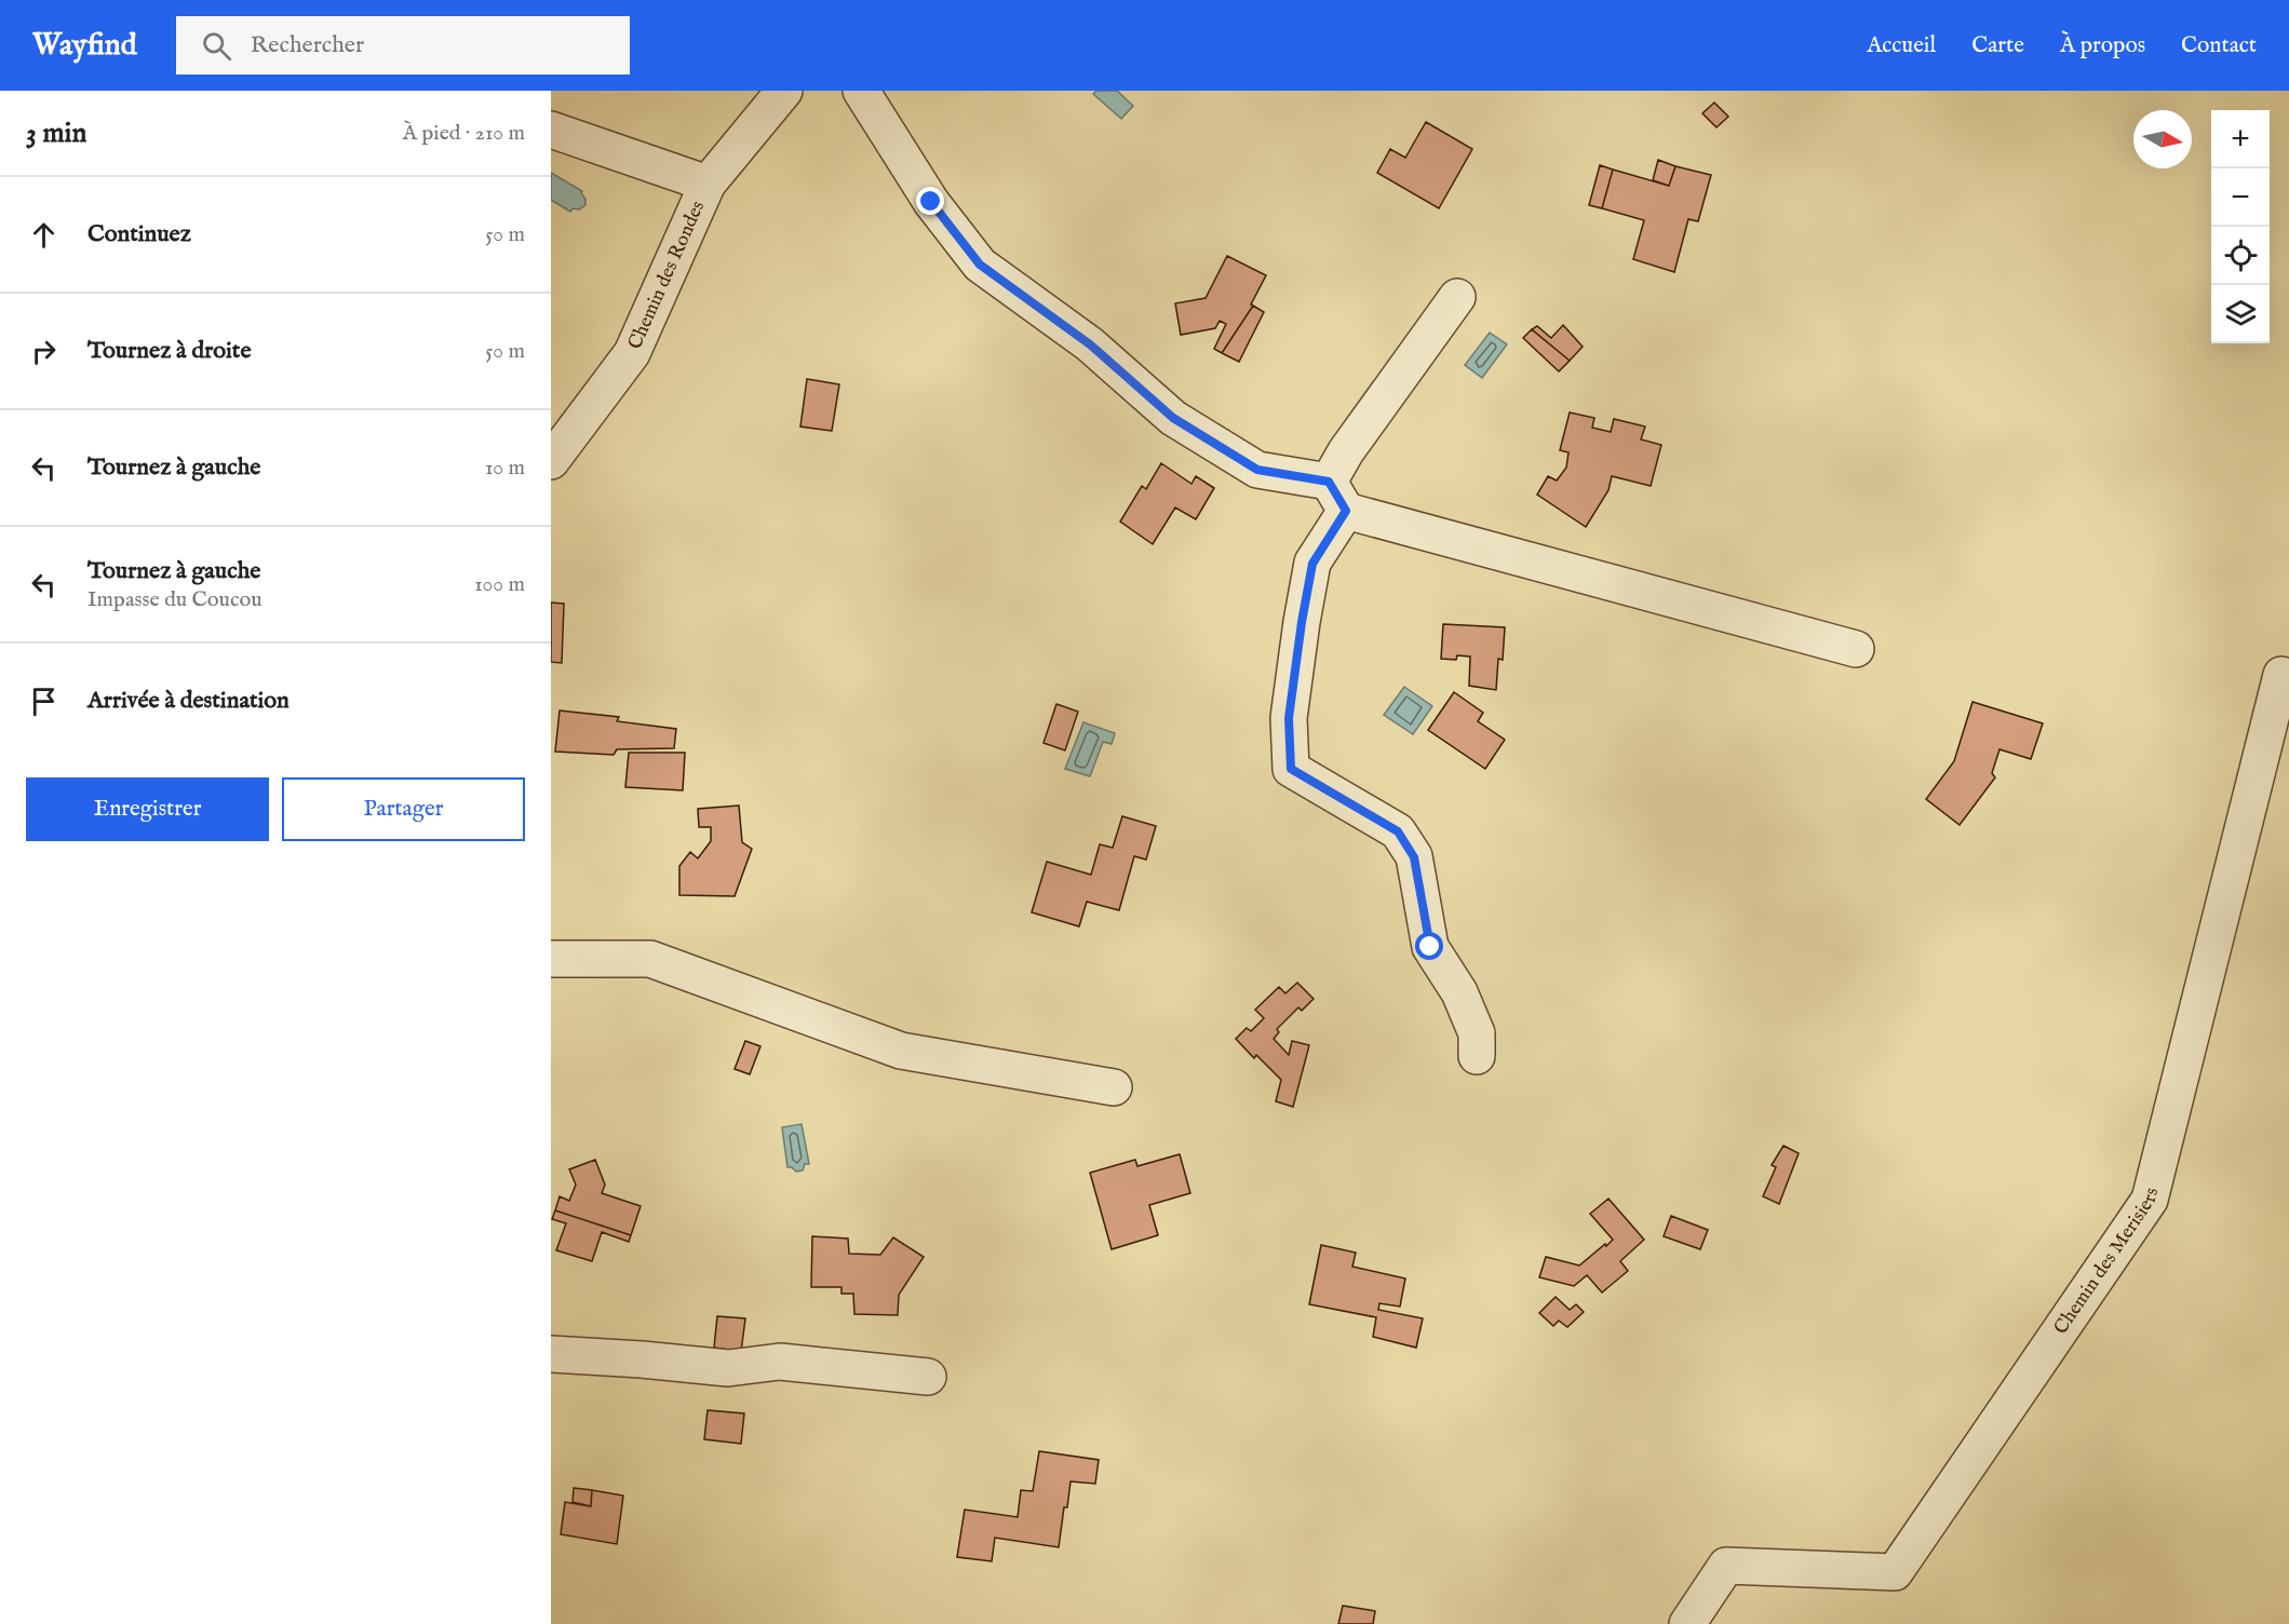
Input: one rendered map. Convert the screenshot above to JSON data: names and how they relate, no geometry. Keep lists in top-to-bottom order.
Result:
{
  "streets": {
    "street": ["Chemin des Rondes", "Chemin des Merisiers"]
  },
  "north": "right",
  "page": {
    "header": "Wayfind",
    "search": "Rechercher",
    "nav": [
      "Accueil",
      "Carte",
      "À propos",
      "Contact"
    ],
    "heading": ["3 min", "À pied · 210 m"],
    "map_buttons": ["+", "−"],
    "list": [
      ["Continuez", "50 m"],
      ["Tournez à droite", "50 m"],
      ["Tournez à gauche", "10 m"],
      ["Tournez à gauche", "Impasse du Coucou", "100 m"],
      "Arrivée à destination"
    ],
    "buttons": ["Enregistrer", "Partager"]
  }
}
